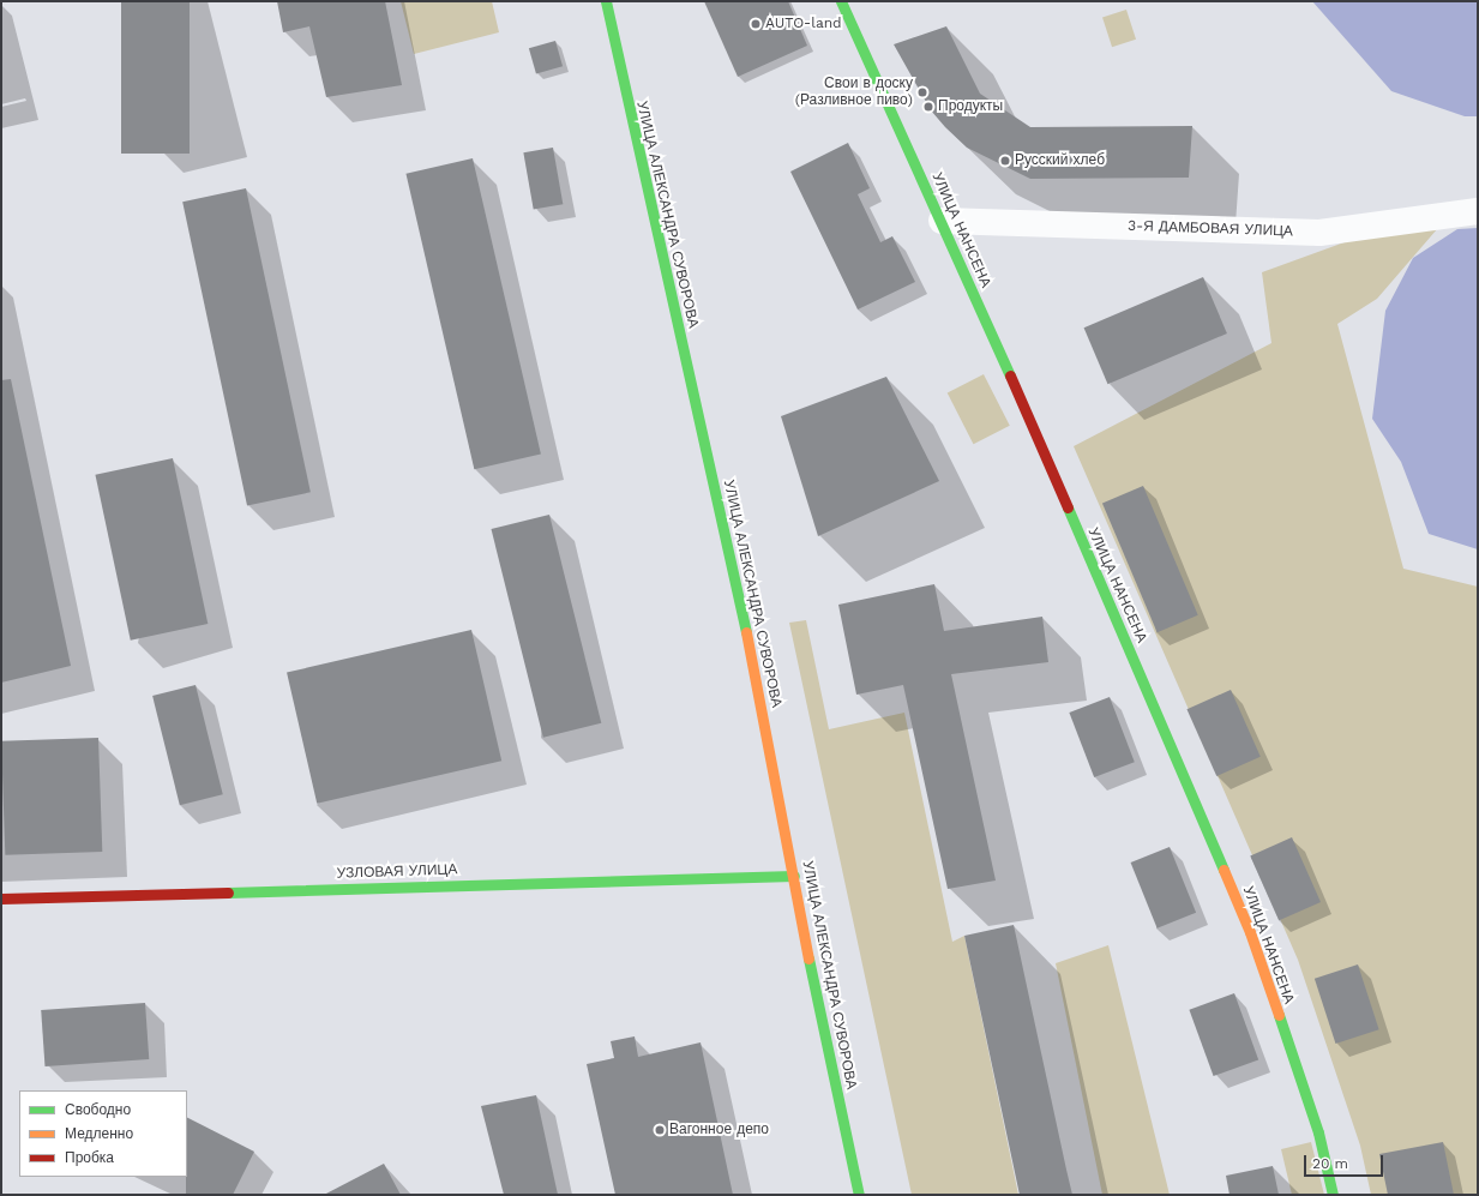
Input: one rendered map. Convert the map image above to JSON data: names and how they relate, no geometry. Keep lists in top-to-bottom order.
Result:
{
  "streets": {
    "street": [
      "УЛИЦА АЛЕКСАНДРА СУВОРОВА",
      "3-Я ДАМБОВАЯ УЛИЦА",
      "УЛИЦА НАНСЕНА",
      "УЗЛОВАЯ УЛИЦА"
    ]
  },
  "crossings": [
    ["УЛИЦА АЛЕКСАНДРА СУВОРОВА", "УЗЛОВАЯ УЛИЦА"],
    ["3-Я ДАМБОВАЯ УЛИЦА", "УЛИЦА НАНСЕНА"]
  ],
  "places": [
    "AUTO-land",
    "Свои в доску (Разливное пиво)",
    "Продукты",
    "Русский хлеб",
    "Вагонное депо"
  ],
  "legend": ["Свободно", "Медленно", "Пробка"],
  "scale_bar": "20 m"
}
